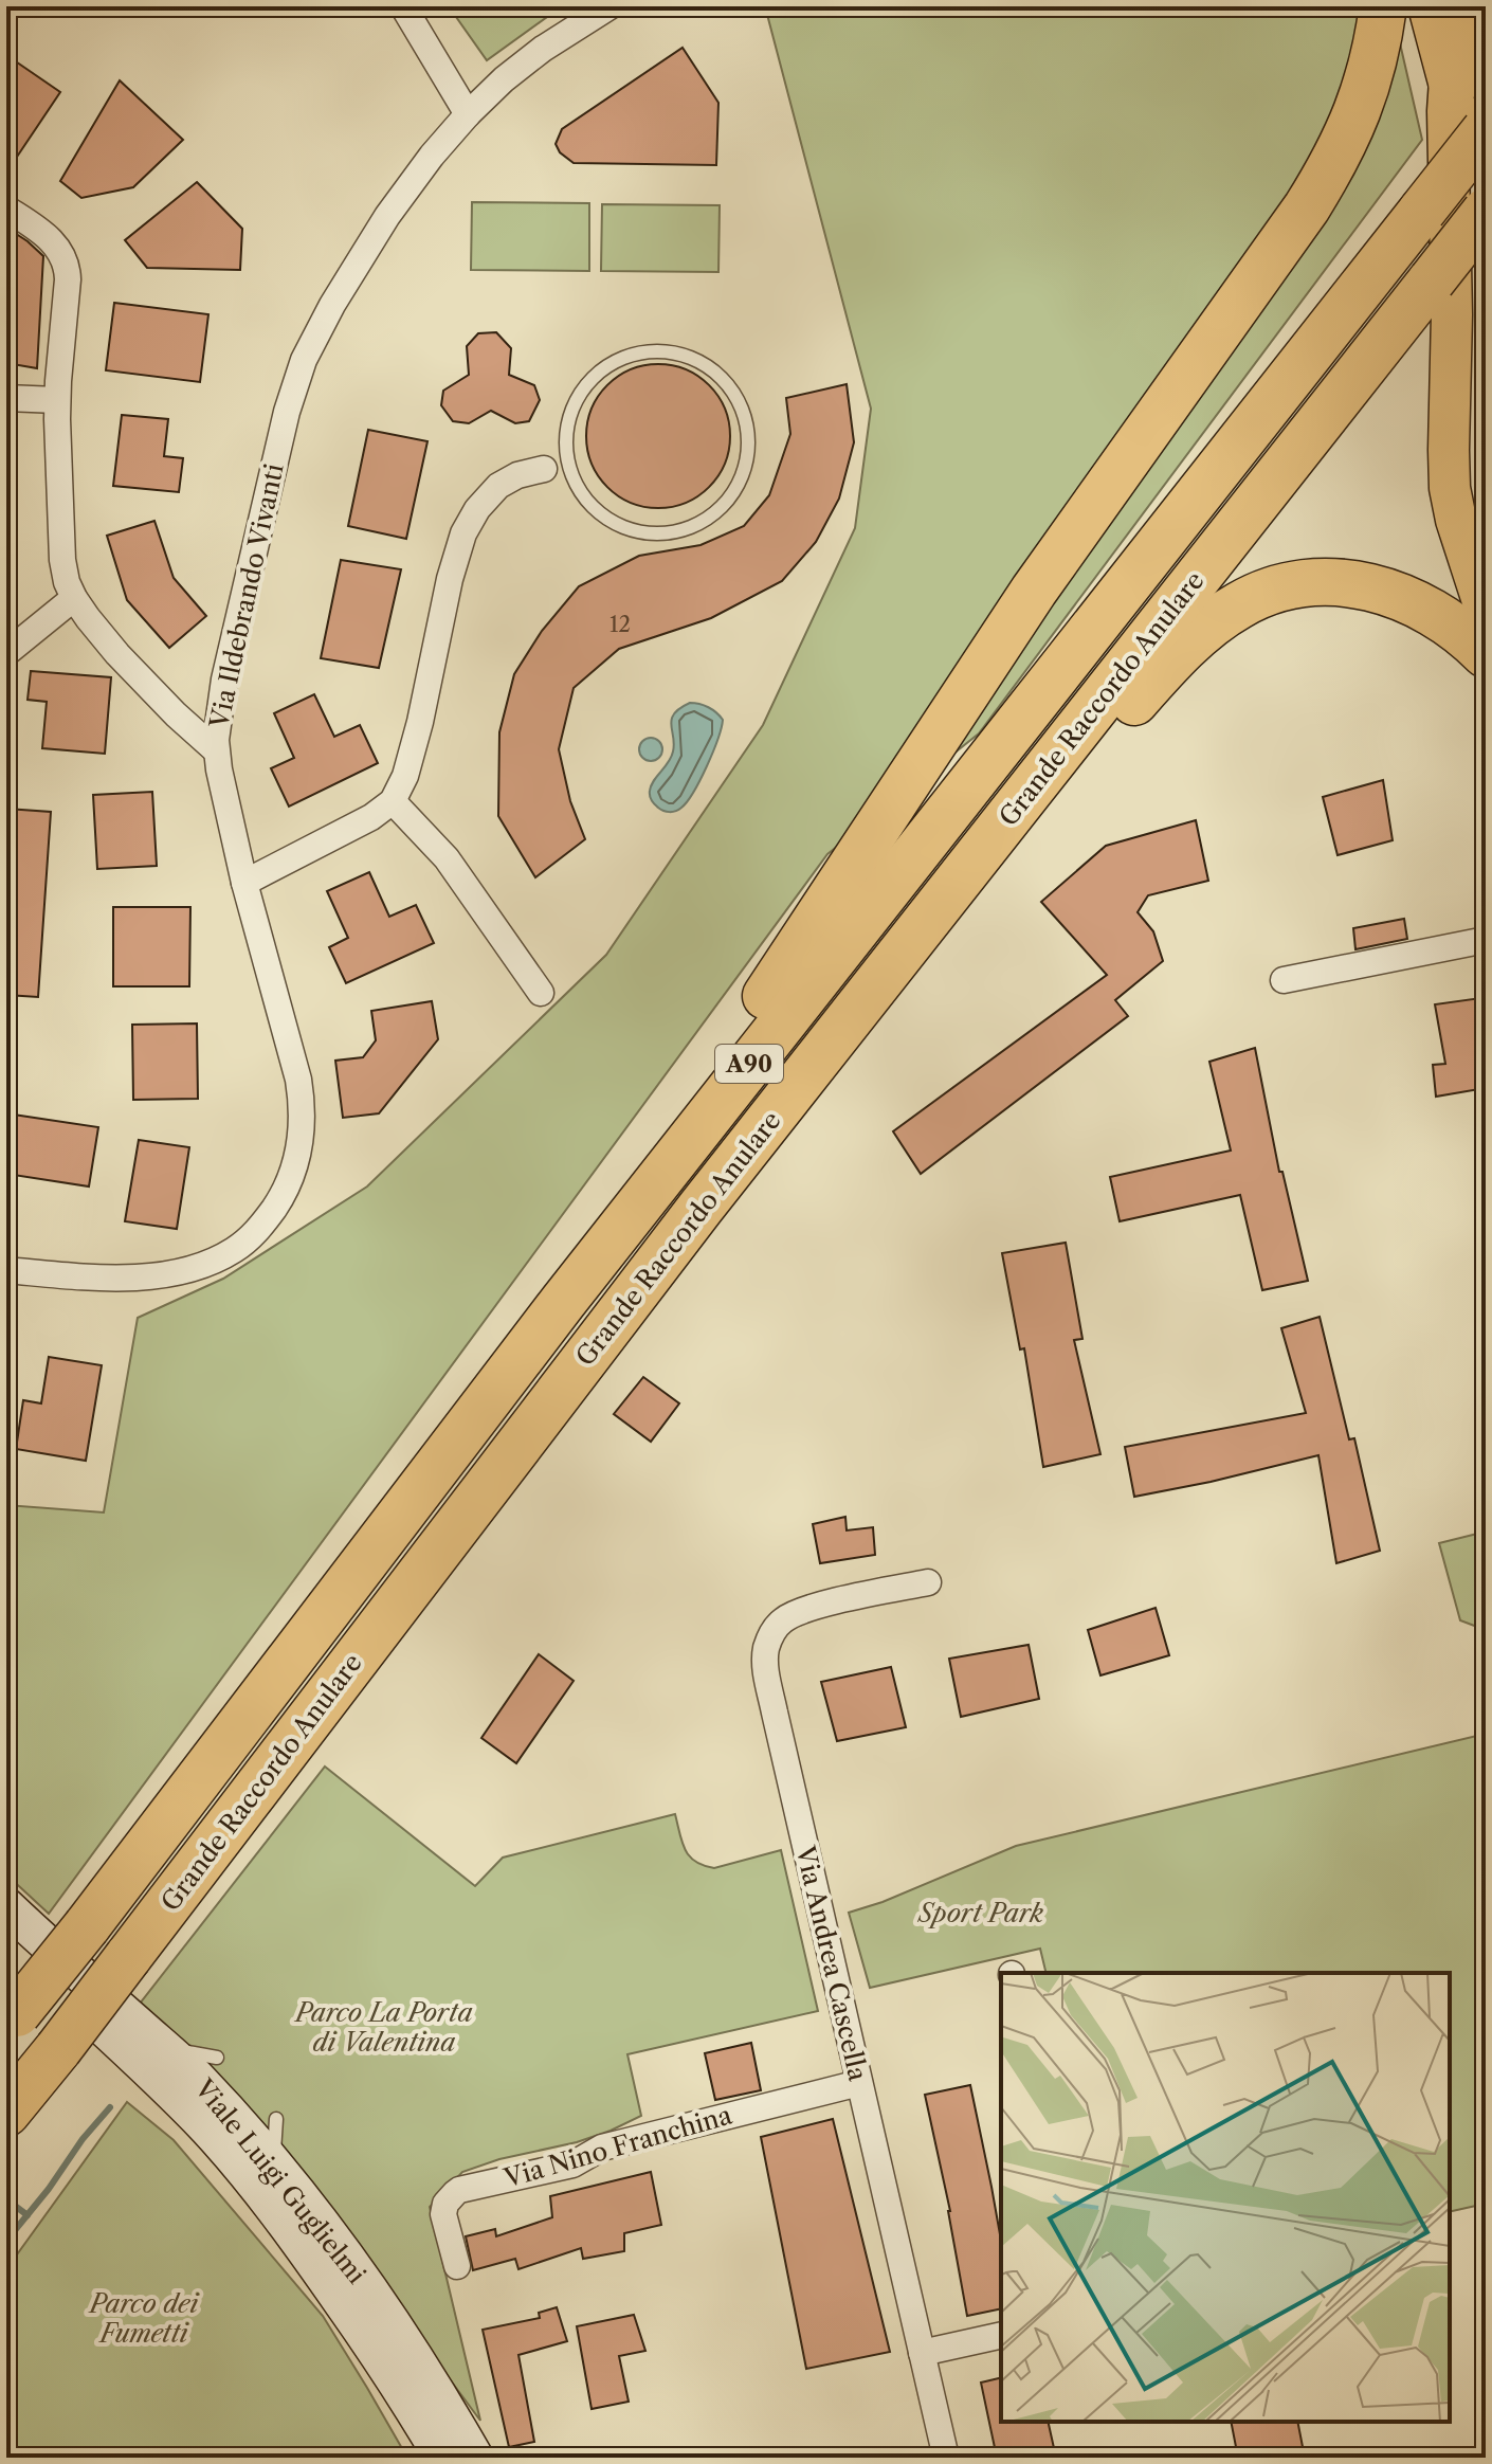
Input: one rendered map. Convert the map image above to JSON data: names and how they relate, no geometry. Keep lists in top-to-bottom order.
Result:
{
  "streets": {
    "highway": ["Grande Raccordo Anulare", "A90"],
    "street": [
      "Via Ildebrando Vivanti",
      "Via Andrea Cascella",
      "Via Nino Franchina",
      "Viale Luigi Guglielmi"
    ]
  },
  "crossings": [
    ["Via Andrea Cascella", "Via Nino Franchina"]
  ],
  "parks": ["Sport Park", "Parco La Porta di Valentina", "Parco dei Fumetti"],
  "house_numbers": ["12"]
}
